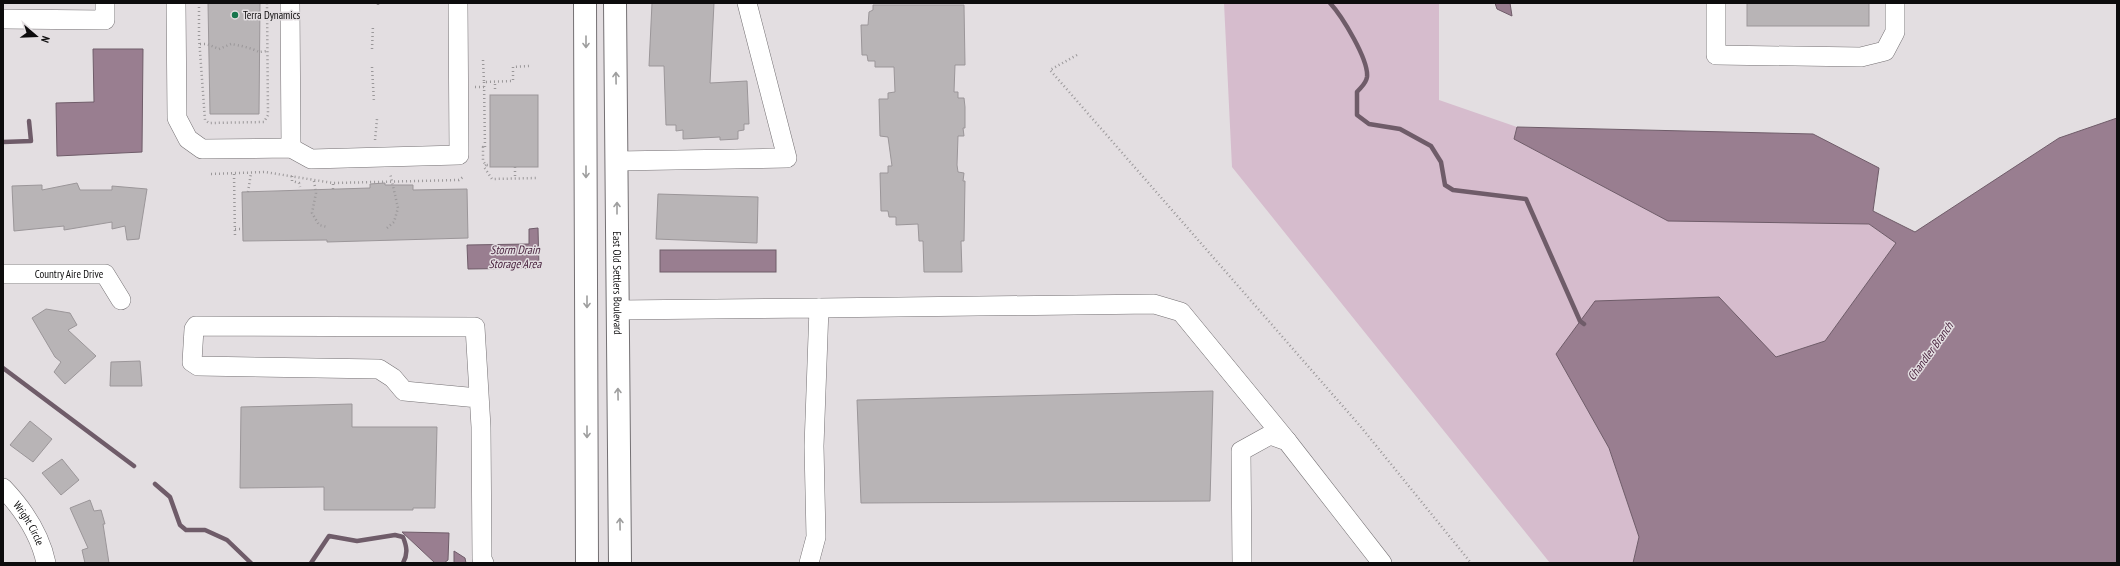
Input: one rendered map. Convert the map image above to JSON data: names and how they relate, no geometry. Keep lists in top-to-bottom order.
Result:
{
  "streets": {
    "main road": ["East Old Settlers Boulevard"],
    "street": ["Country Aire Drive", "Wright Circle"]
  },
  "water": ["Storm Drain Storage Area", "Chandler Branch"],
  "places": ["Terra Dynamics"],
  "north": "right"
}
